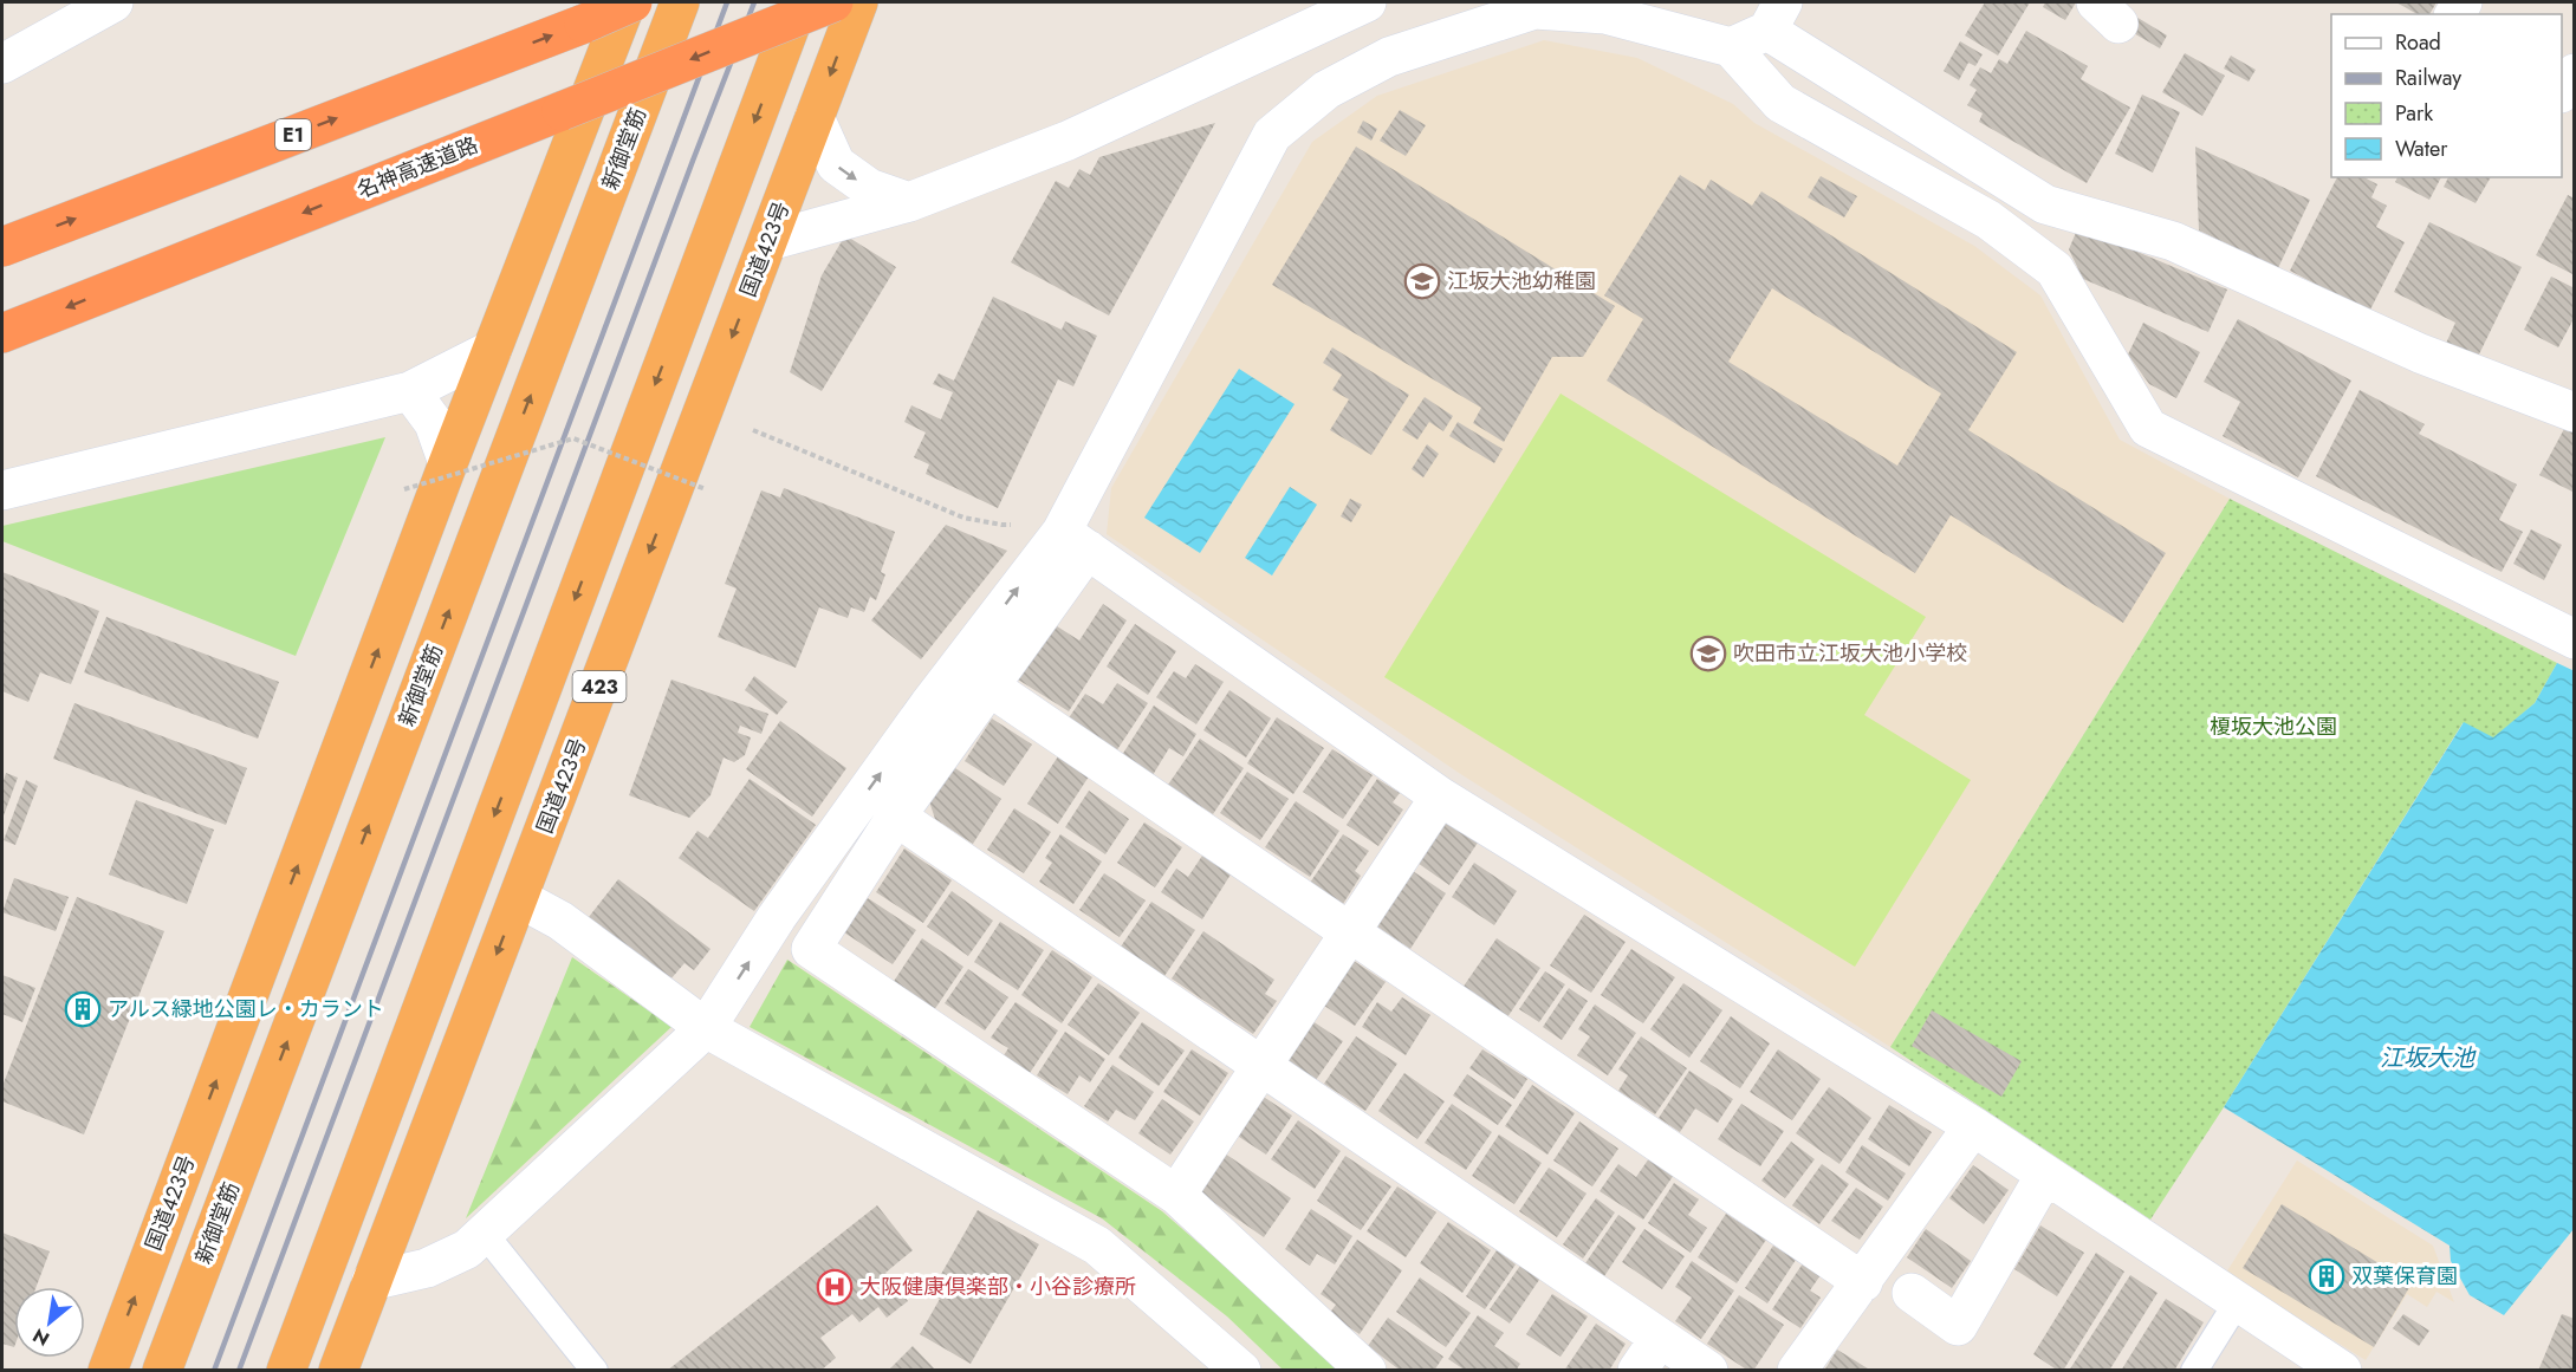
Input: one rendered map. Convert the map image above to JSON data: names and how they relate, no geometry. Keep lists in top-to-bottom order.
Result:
{
  "streets": {
    "highway": [
      "E1",
      "新御堂筋",
      "名神高速道路",
      "国道423号",
      "423"
    ]
  },
  "water": ["江坂大池"],
  "parks": ["榎坂大池公園"],
  "places": {
    "school or university": ["江坂大池幼稚園", "吹田市立江坂大池小学校"],
    "building": ["アルス緑地公園レ・カラント", "双葉保育園"],
    "hospital": ["大阪健康倶楽部・小谷診療所"]
  },
  "legend": [
    "Road",
    "Railway",
    "Park",
    "Water"
  ],
  "north": "bottom left"
}
